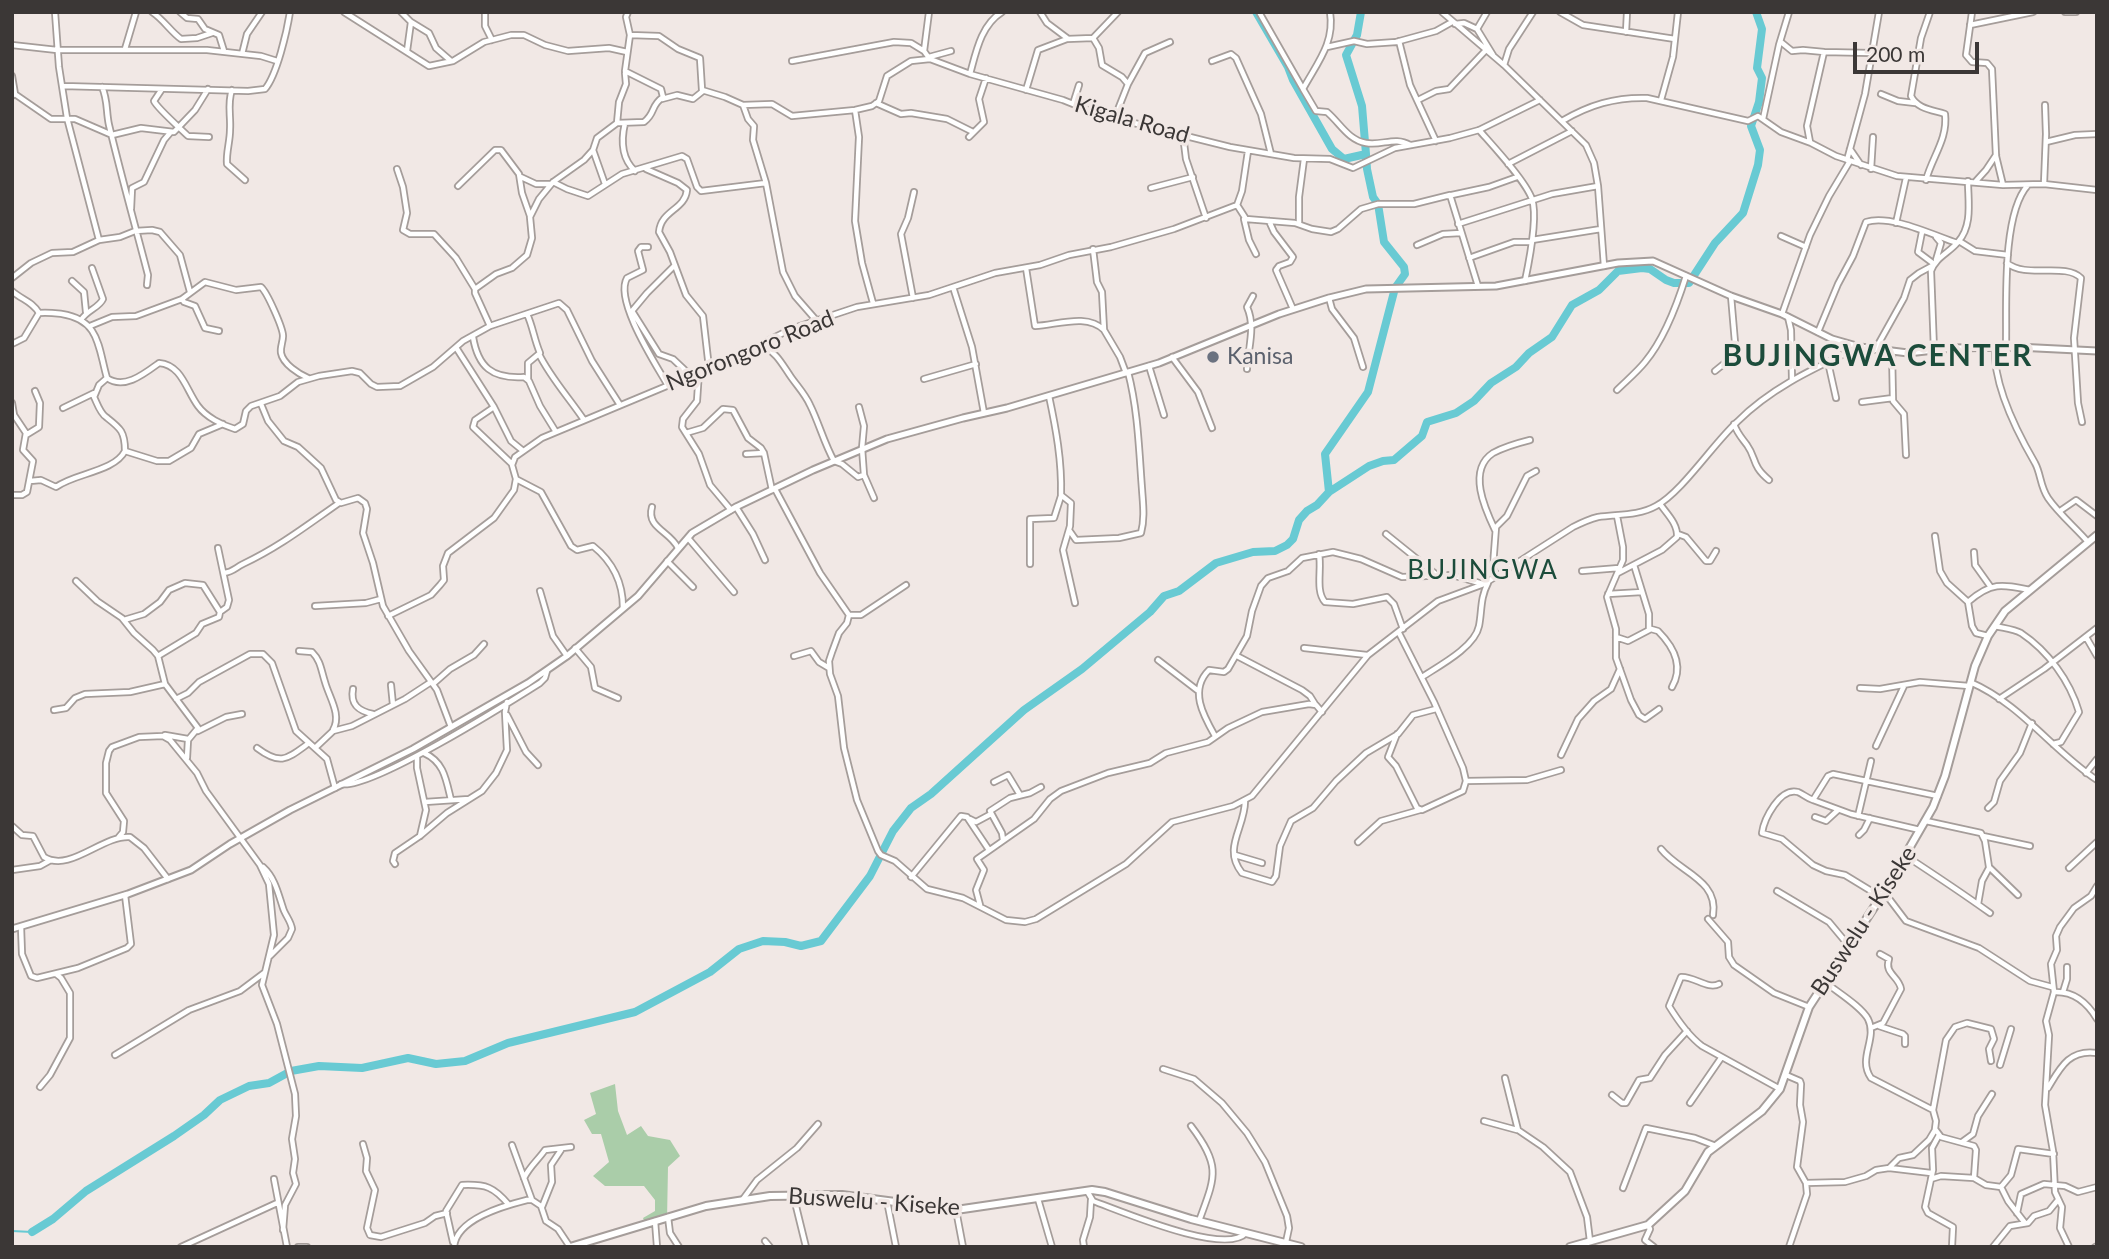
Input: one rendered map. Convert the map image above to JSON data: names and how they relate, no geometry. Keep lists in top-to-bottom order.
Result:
{
  "streets": {
    "main road": ["Buswelu - Kiseke"],
    "street": ["Kigala Road", "Ngorongoro Road"]
  },
  "districts": ["BUJINGWA CENTER", "BUJINGWA"],
  "places": ["Kanisa"],
  "scale_bar": "200 m"
}
